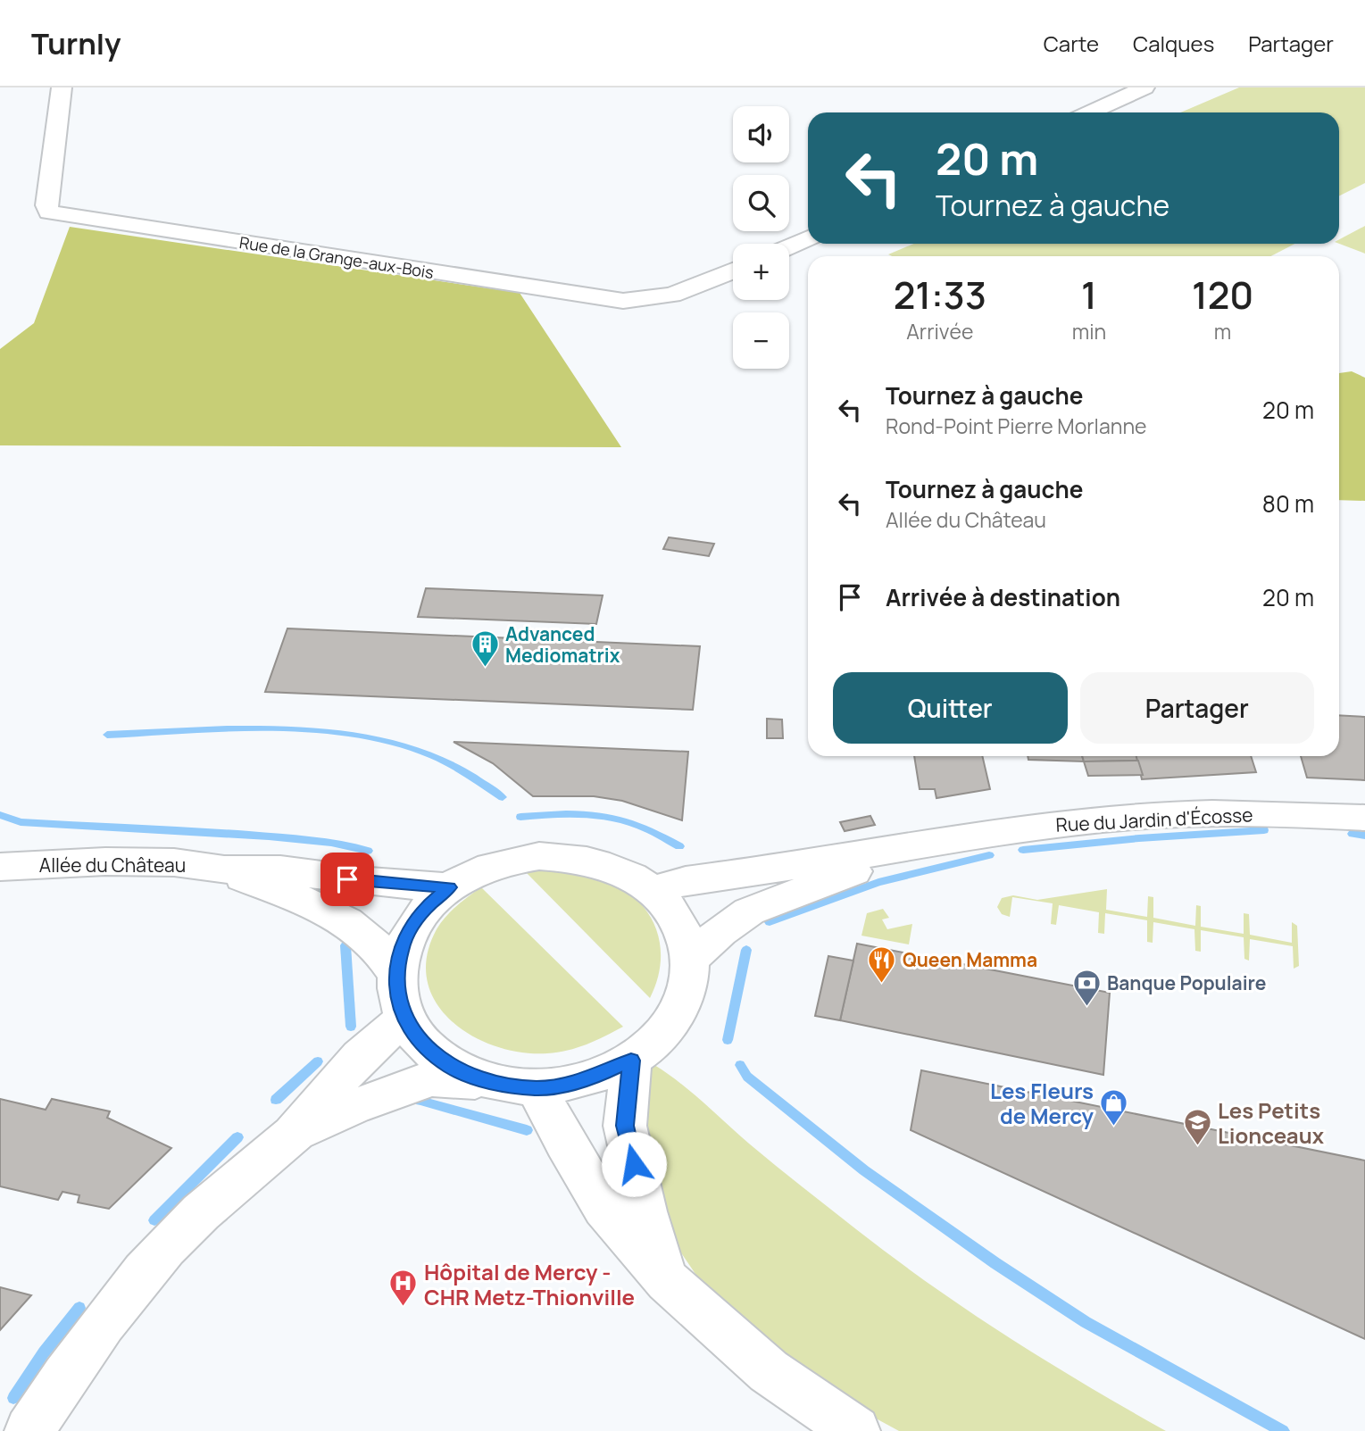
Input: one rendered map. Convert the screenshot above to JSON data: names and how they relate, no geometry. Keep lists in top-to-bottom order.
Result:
{
  "streets": {
    "street": ["Rue de la Grange-aux-Bois", "Rue du Jardin d'Écosse", "Allée du Château"]
  },
  "places": {
    "building": ["Advanced Mediomatrix"],
    "restaurant": ["Queen Mamma"],
    "bank": ["Banque Populaire"],
    "shop": ["Les Fleurs de Mercy"],
    "school or university": ["Les Petits Lionceaux"],
    "hospital": ["Hôpital de Mercy - CHR Metz-Thionville"]
  },
  "page": {
    "header": "Turnly",
    "nav": ["Carte", "Calques", "Partager"],
    "map_buttons": ["+", "−"],
    "turn": ["20 m", "Tournez à gauche"],
    "eta": [
      "21:33",
      "Arrivée",
      "1",
      "min",
      "120",
      "m"
    ],
    "list": [
      {
        "name": "Tournez à gauche",
        "note": "Rond-Point Pierre Morlanne",
        "value": "20 m"
      },
      {
        "name": "Tournez à gauche",
        "note": "Allée du Château",
        "value": "80 m"
      },
      {
        "name": "Arrivée à destination",
        "value": "20 m"
      }
    ],
    "buttons": ["Quitter", "Partager"]
  }
}
